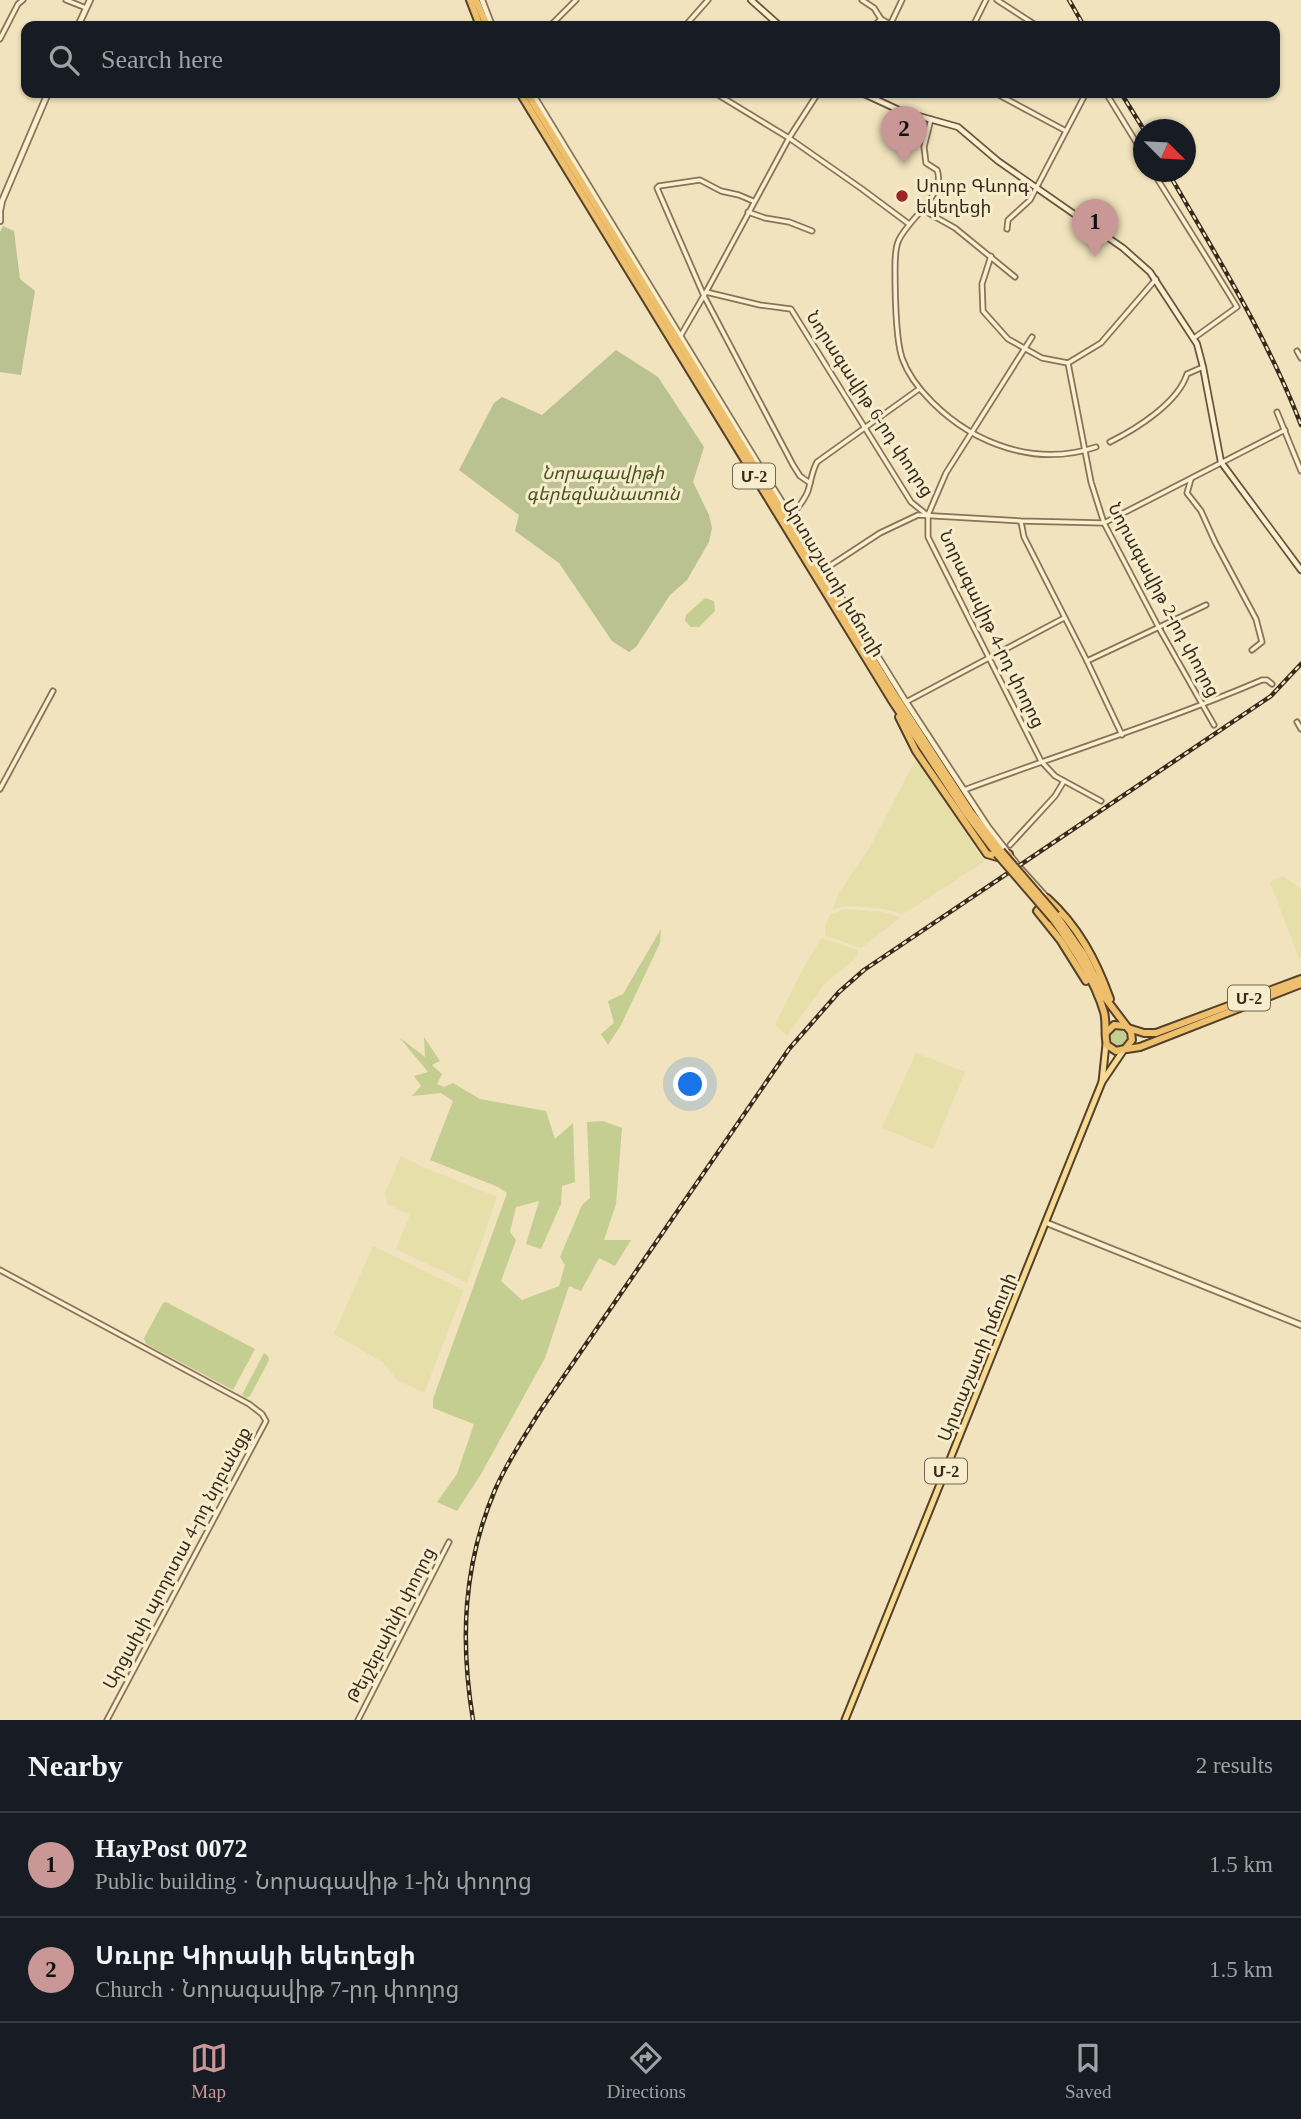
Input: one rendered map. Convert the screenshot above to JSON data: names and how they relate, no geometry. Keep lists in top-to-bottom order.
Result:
{
  "streets": {
    "highway": ["Մ-2", "Արտաշատի խճուղի"],
    "street": [
      "Նորագավիթ 6-րդ փողոց",
      "Նորագավիթ 2-րդ փողոց",
      "Նորագավիթ 4-րդ փողոց",
      "Արցախի պողոտա 4-րդ նրբանցք",
      "Թեյշեբաինի փողոց"
    ]
  },
  "crossings": [
    ["Նորագավիթ 6-րդ փողոց", "Արտաշատի խճուղի"],
    ["Նորագավիթ 6-րդ փողոց", "Նորագավիթ 2-րդ փողոց"],
    ["Նորագավիթ 6-րդ փողոց", "Նորագավիթ 4-րդ փողոց"],
    ["Մ-2", "Արտաշատի խճուղի"]
  ],
  "parks": ["Նորագավիթի գերեզմանատուն"],
  "places": ["Սուրբ Գևորգ եկեղեցի"],
  "north": "bottom right",
  "page": {
    "search": "Search here",
    "pins": ["2", "1"],
    "heading": ["Nearby", "2 results"],
    "list": [
      {
        "mark": "1",
        "name": "HayPost 0072",
        "note": "Public building · Նորագավիթ 1-ին փողոց",
        "value": "1.5 km"
      },
      {
        "mark": "2",
        "name": "Սռւրբ Կիրակի եկեղեցի",
        "note": "Church · Նորագավիթ 7-րդ փողոց",
        "value": "1.5 km"
      }
    ],
    "nav": ["Map", "Directions", "Saved"]
  }
}
